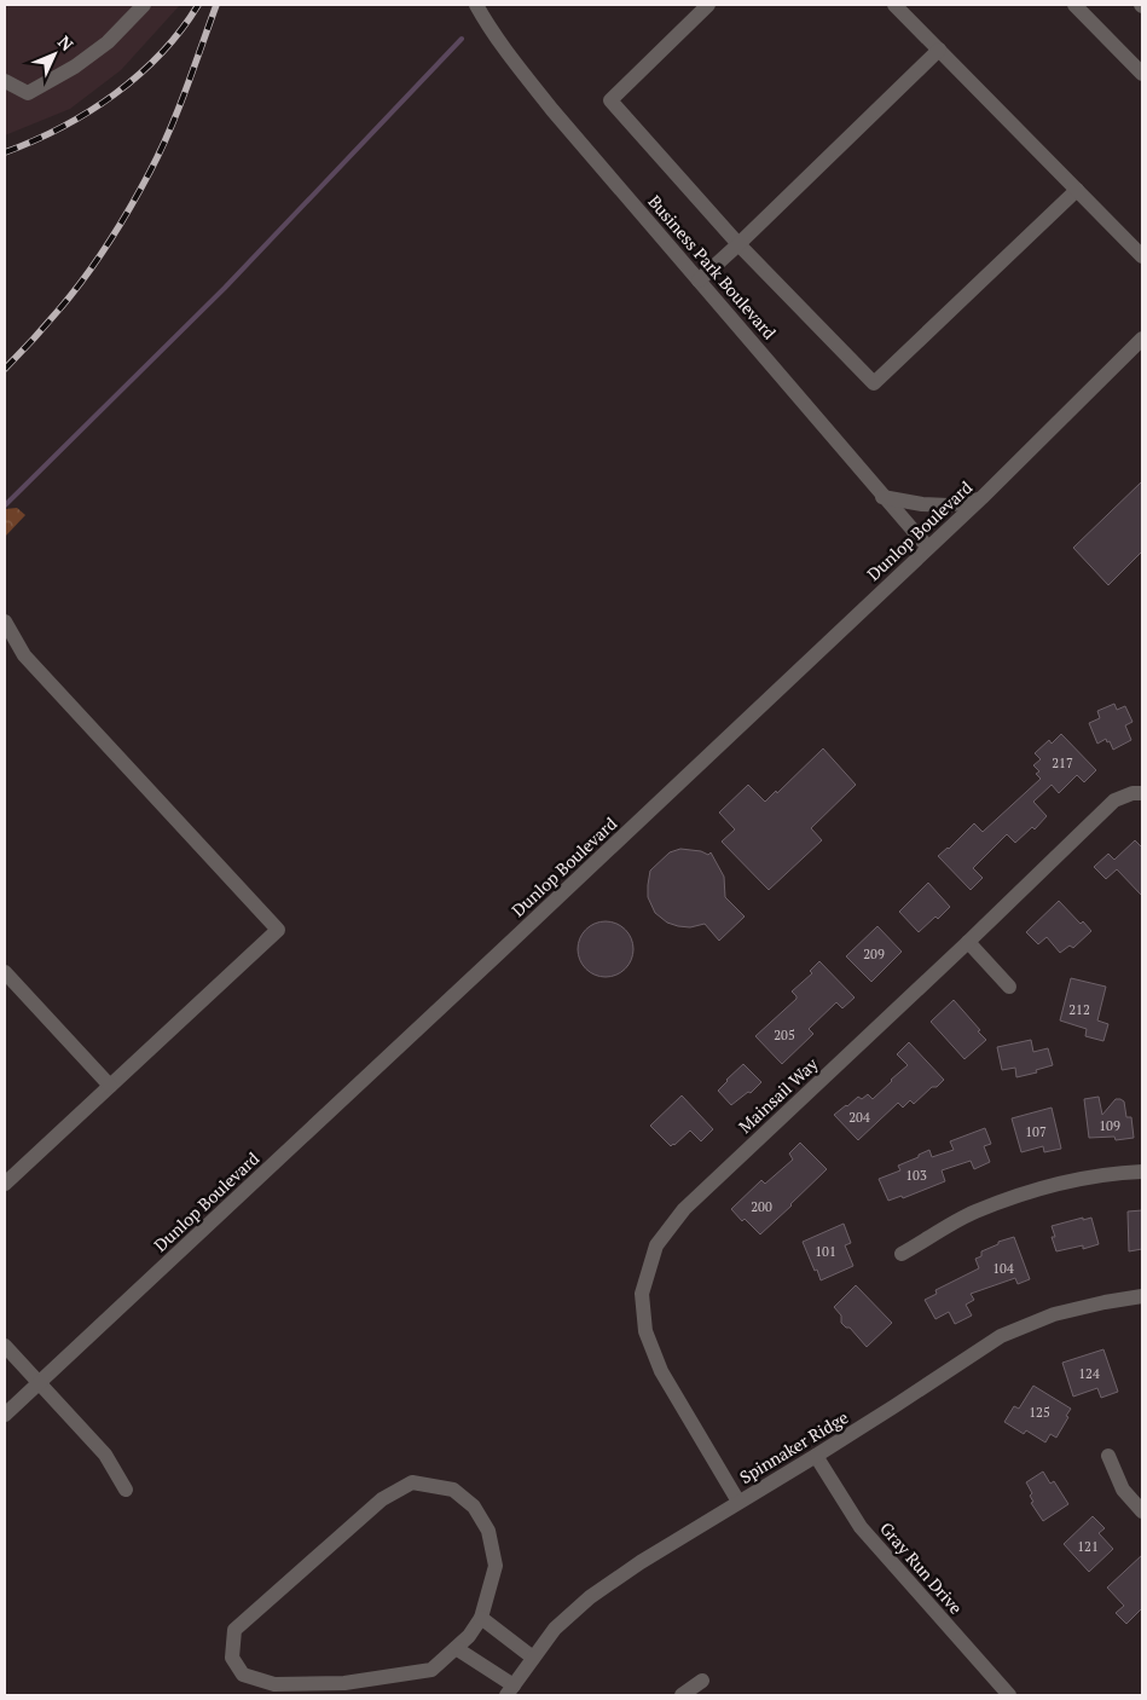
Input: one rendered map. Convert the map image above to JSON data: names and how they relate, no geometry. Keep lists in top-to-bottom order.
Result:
{
  "streets": {
    "street": [
      "Business Park Boulevard",
      "Dunlop Boulevard",
      "Mainsail Way",
      "Spinnaker Ridge",
      "Gray Run Drive"
    ]
  },
  "crossings": [
    ["Business Park Boulevard", "Dunlop Boulevard"],
    ["Mainsail Way", "Spinnaker Ridge"],
    ["Spinnaker Ridge", "Gray Run Drive"]
  ],
  "house_numbers": [
    "217",
    "209",
    "212",
    "205",
    "204",
    "109",
    "107",
    "103",
    "200",
    "101",
    "104",
    "124",
    "125",
    "121"
  ],
  "north": "top right"
}
